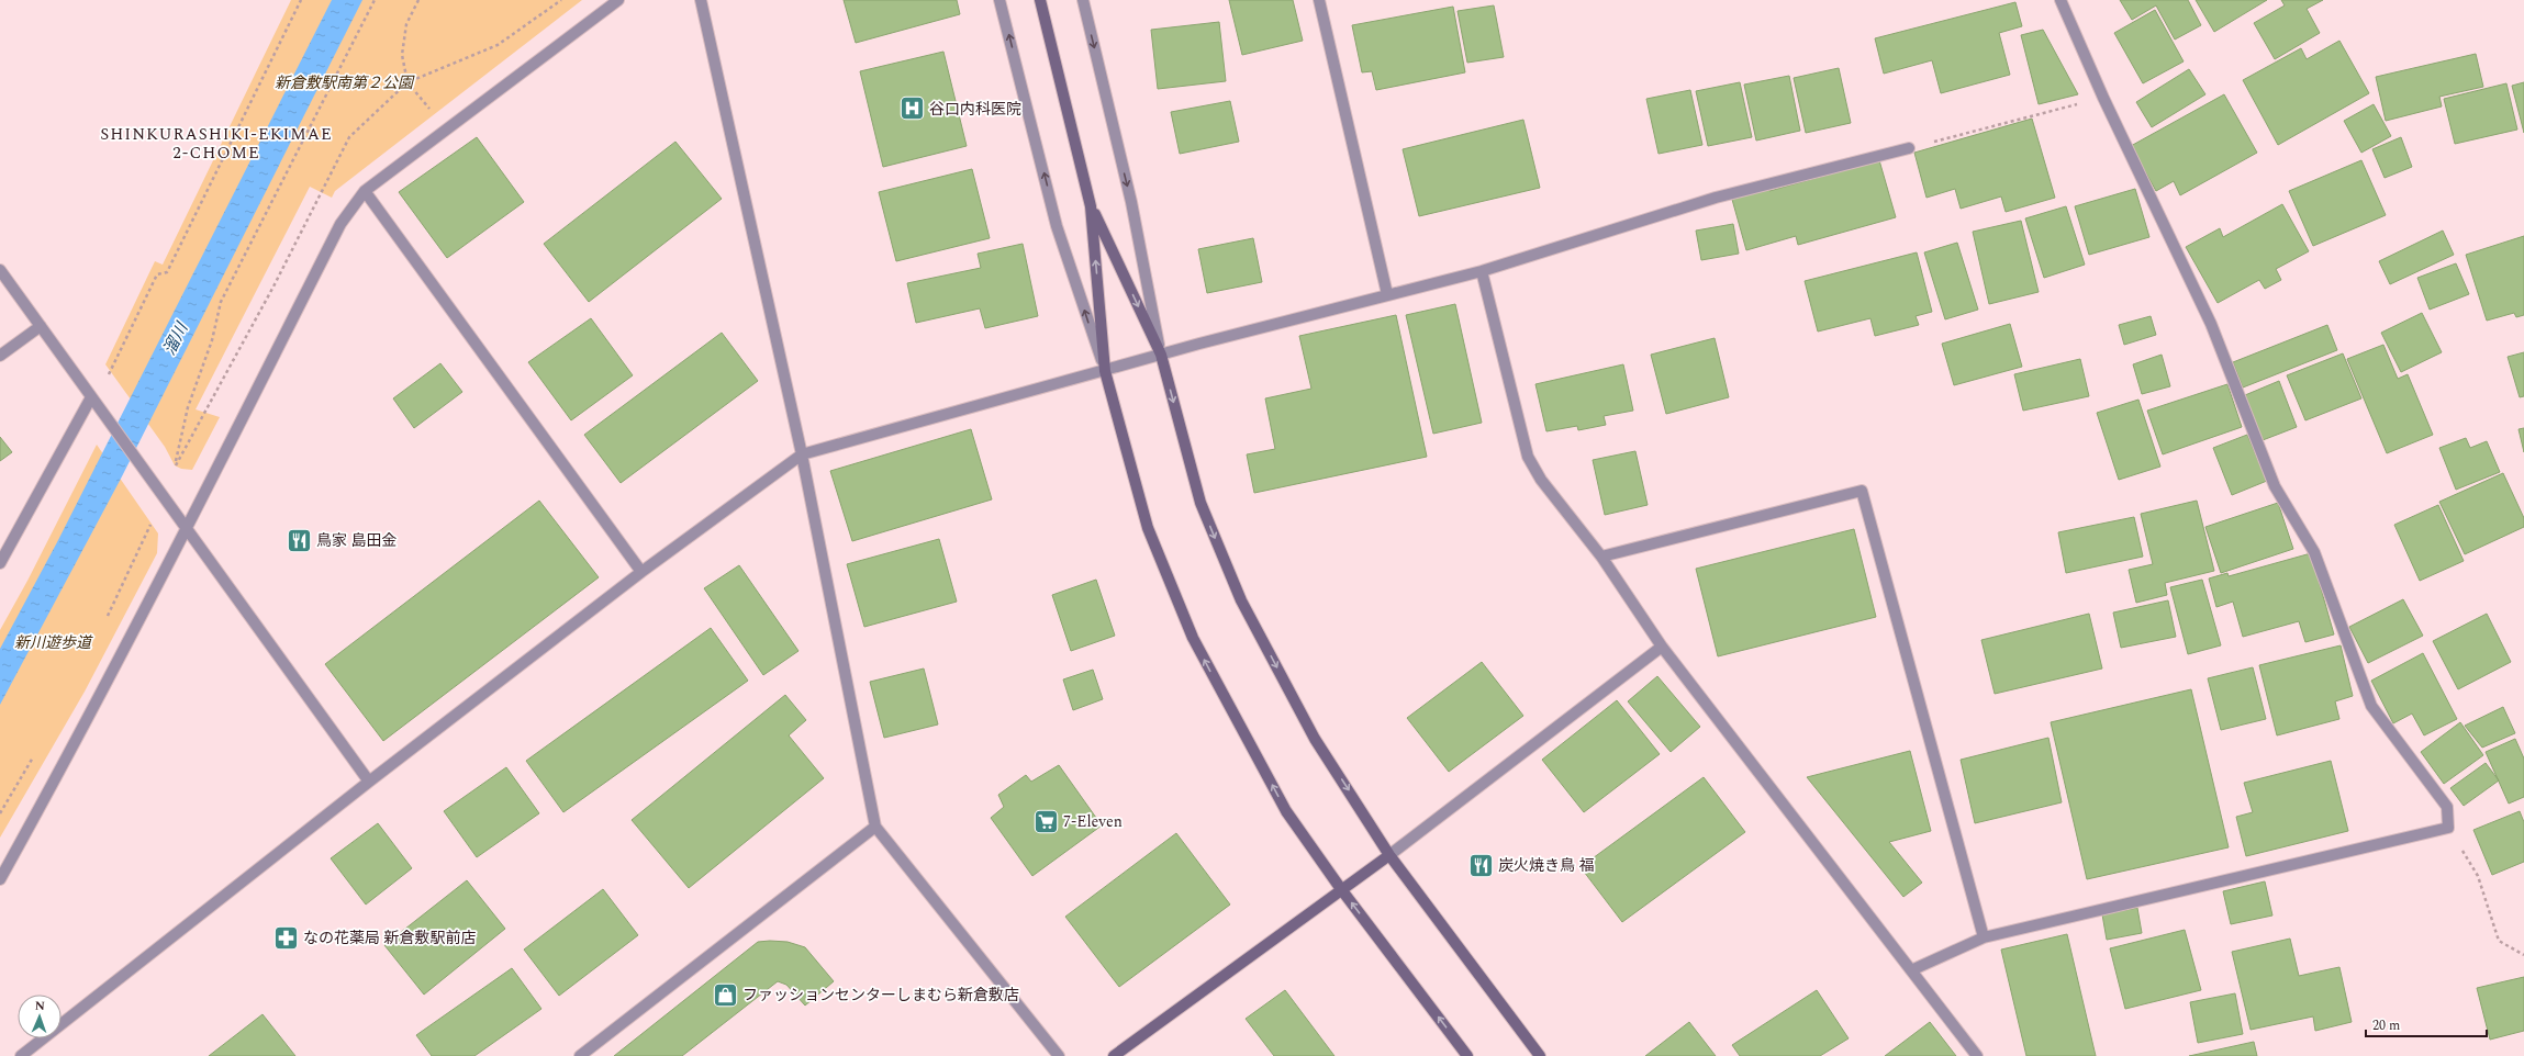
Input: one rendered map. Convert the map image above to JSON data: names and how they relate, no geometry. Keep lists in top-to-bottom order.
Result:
{
  "districts": ["SHINKURASHIKI-EKIMAE 2-CHOME"],
  "water": ["溜川"],
  "parks": ["新倉敷駅南第２公園", "新川遊歩道"],
  "places": {
    "hospital": ["谷口内科医院"],
    "restaurant": ["鳥家 島田金", "炭火焼き鳥 福"],
    "supermarket": ["7-Eleven"],
    "pharmacy": ["なの花薬局 新倉敷駅前店"],
    "shop": ["ファッションセンターしまむら新倉敷店"]
  },
  "scale_bar": "20 m",
  "north": "top"
}
